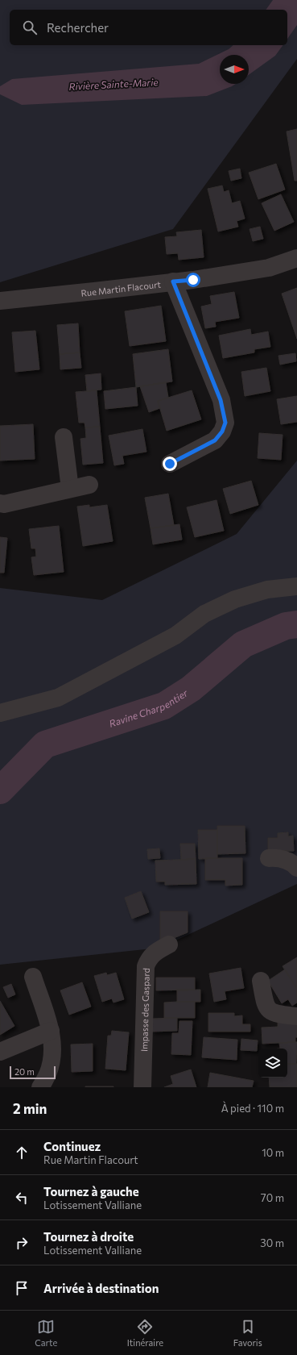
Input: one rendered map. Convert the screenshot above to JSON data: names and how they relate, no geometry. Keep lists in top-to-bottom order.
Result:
{
  "streets": {
    "street": ["Rue Martin Flacourt", "Impasse des Gaspard"]
  },
  "water": ["Rivière Sainte-Marie", "Ravine Charpentier"],
  "scale_bar": "20 m",
  "north": "right",
  "page": {
    "search": "Rechercher",
    "scale": "20 m",
    "heading": ["2 min", "À pied · 110 m"],
    "list": [
      ["Continuez", "Rue Martin Flacourt", "10 m"],
      ["Tournez à gauche", "Lotissement Valliane", "70 m"],
      ["Tournez à droite", "Lotissement Valliane", "30 m"],
      "Arrivée à destination"
    ],
    "nav": ["Carte", "Itinéraire", "Favoris"]
  }
}
